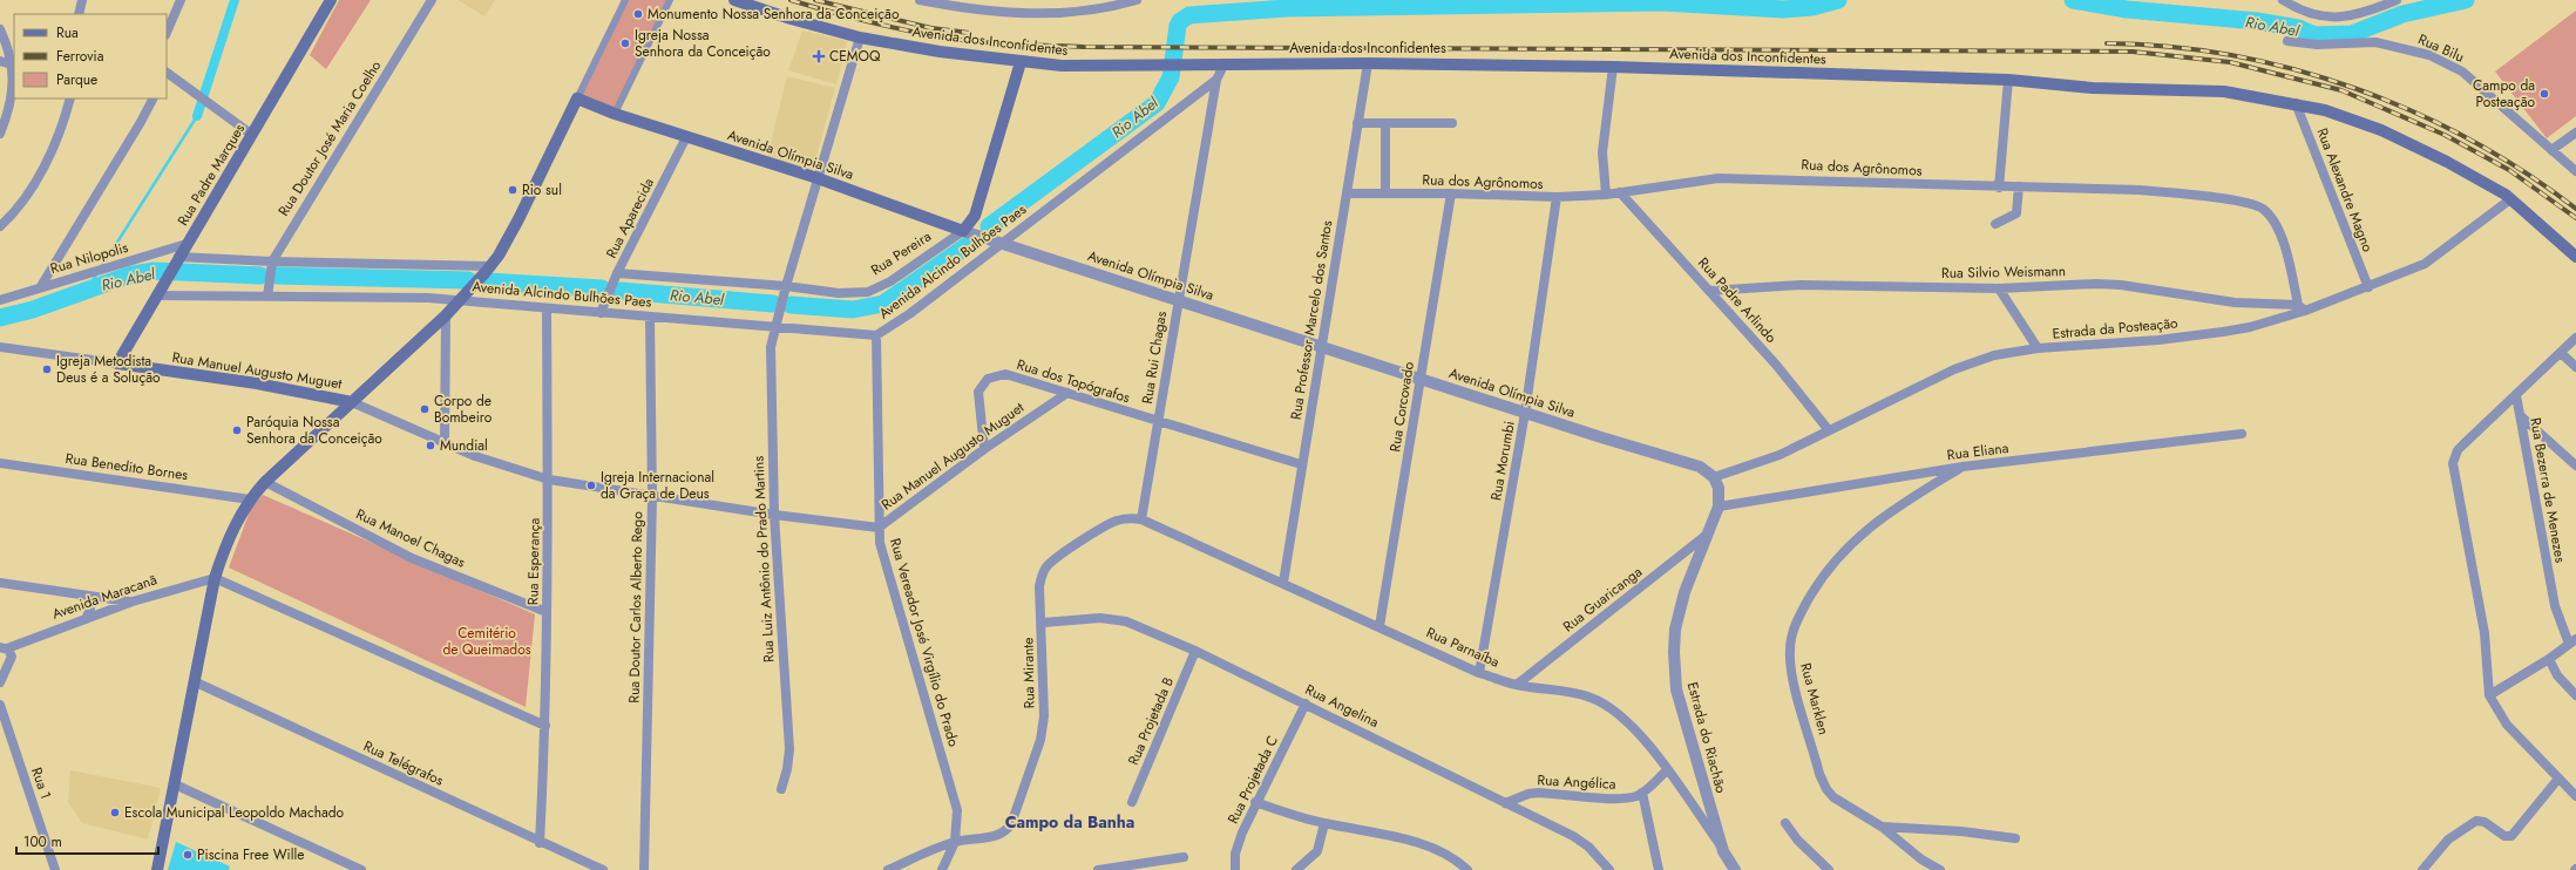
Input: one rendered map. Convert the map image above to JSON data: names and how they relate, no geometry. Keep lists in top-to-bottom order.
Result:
{
  "streets": {
    "main road": [
      "Avenida dos Inconfidentes",
      "Avenida Olímpia Silva",
      "Rua Padre Marques",
      "Rua Pereira",
      "Rua Manuel Augusto Muguet"
    ],
    "street": [
      "Rua Bilu",
      "Rua Doutor José Maria Coelho",
      "Rua dos Agrônomos",
      "Rua Alexandre Magno",
      "Rua Aparecida",
      "Rua Nilopolis",
      "Avenida Alcindo Bulhões Paes",
      "Rua Silvio Weismann",
      "Rua Padre Arlindo",
      "Rua Professor Marcelo dos Santos",
      "Estrada da Posteação",
      "Rua Rui Chagas",
      "Rua dos Topógrafos",
      "Rua Corcovado",
      "Rua Eliana",
      "Rua Morumbi",
      "Rua Benedito Bornes",
      "Rua Bezerra de Menezes",
      "Rua Manoel Chagas",
      "Rua Luiz Antônio do Prado Martins",
      "Rua Esperança",
      "Avenida Maracanã",
      "Rua Guaricanga",
      "Rua Doutor Carlos Alberto Rego",
      "Rua Vereador José Virgílio do Prado",
      "Rua Parnaíba",
      "Rua Mirante",
      "Rua Marklen",
      "Rua Angelina",
      "Rua Projetada B",
      "Estrada do Riachão",
      "Rua Telégrafos",
      "Rua Projetada C",
      "Rua Angélica",
      "Rua 1"
    ]
  },
  "crossings": [
    ["Avenida dos Inconfidentes", "Rua Alexandre Magno"],
    ["Avenida dos Inconfidentes", "Rua Pereira"],
    ["Avenida dos Inconfidentes", "Rua Professor Marcelo dos Santos"],
    ["Avenida dos Inconfidentes", "Estrada da Posteação"],
    ["Avenida dos Inconfidentes", "Rua Rui Chagas"],
    ["Avenida dos Inconfidentes", "Rua Luiz Antônio do Prado Martins"],
    ["Rua Doutor José Maria Coelho", "Avenida Alcindo Bulhões Paes"],
    ["Avenida Olímpia Silva", "Rua Aparecida"],
    ["Avenida Olímpia Silva", "Rua Pereira"],
    ["Avenida Olímpia Silva", "Avenida Alcindo Bulhões Paes"],
    ["Avenida Olímpia Silva", "Rua Professor Marcelo dos Santos"],
    ["Avenida Olímpia Silva", "Estrada da Posteação"],
    ["Avenida Olímpia Silva", "Rua Rui Chagas"],
    ["Avenida Olímpia Silva", "Rua Corcovado"],
    ["Avenida Olímpia Silva", "Rua Morumbi"],
    ["Avenida Olímpia Silva", "Rua Luiz Antônio do Prado Martins"],
    ["Rua dos Agrônomos", "Rua Silvio Weismann"],
    ["Rua dos Agrônomos", "Rua Padre Arlindo"],
    ["Rua dos Agrônomos", "Rua Professor Marcelo dos Santos"],
    ["Rua dos Agrônomos", "Estrada da Posteação"],
    ["Rua dos Agrônomos", "Rua Corcovado"],
    ["Rua dos Agrônomos", "Rua Morumbi"],
    ["Rua Padre Marques", "Rua Nilopolis"],
    ["Rua Padre Marques", "Avenida Alcindo Bulhões Paes"],
    ["Rua Padre Marques", "Rua Manuel Augusto Muguet"],
    ["Rua Alexandre Magno", "Estrada da Posteação"],
    ["Rua Aparecida", "Rua Pereira"],
    ["Rua Aparecida", "Avenida Alcindo Bulhões Paes"],
    ["Rua Pereira", "Rua Luiz Antônio do Prado Martins"],
    ["Avenida Alcindo Bulhões Paes", "Rua Rui Chagas"],
    ["Avenida Alcindo Bulhões Paes", "Rua Luiz Antônio do Prado Martins"],
    ["Avenida Alcindo Bulhões Paes", "Rua Esperança"],
    ["Avenida Alcindo Bulhões Paes", "Rua Doutor Carlos Alberto Rego"],
    ["Avenida Alcindo Bulhões Paes", "Rua Vereador José Virgílio do Prado"],
    ["Rua Silvio Weismann", "Rua Padre Arlindo"],
    ["Rua Silvio Weismann", "Estrada da Posteação"],
    ["Rua Padre Arlindo", "Estrada da Posteação"],
    ["Rua Professor Marcelo dos Santos", "Rua dos Topógrafos"],
    ["Rua Professor Marcelo dos Santos", "Rua Parnaíba"],
    ["Rua Rui Chagas", "Rua dos Topógrafos"],
    ["Rua Rui Chagas", "Rua Parnaíba"],
    ["Rua Rui Chagas", "Rua Mirante"],
    ["Rua Manuel Augusto Muguet", "Rua dos Topógrafos"],
    ["Rua Manuel Augusto Muguet", "Rua Luiz Antônio do Prado Martins"],
    ["Rua Manuel Augusto Muguet", "Rua Esperança"],
    ["Rua Manuel Augusto Muguet", "Rua Doutor Carlos Alberto Rego"],
    ["Rua Manuel Augusto Muguet", "Rua Vereador José Virgílio do Prado"],
    ["Rua Corcovado", "Rua Parnaíba"],
    ["Rua Eliana", "Rua Marklen"],
    ["Rua Eliana", "Estrada do Riachão"],
    ["Rua Morumbi", "Rua Parnaíba"],
    ["Rua Manoel Chagas", "Rua Esperança"],
    ["Rua Esperança", "Rua Telégrafos"],
    ["Rua Guaricanga", "Rua Parnaíba"],
    ["Rua Guaricanga", "Estrada do Riachão"],
    ["Rua Vereador José Virgílio do Prado", "Rua Mirante"],
    ["Rua Parnaíba", "Rua Mirante"],
    ["Rua Parnaíba", "Estrada do Riachão"],
    ["Rua Parnaíba", "Rua Angélica"],
    ["Rua Mirante", "Rua Angelina"],
    ["Rua Angelina", "Rua Projetada B"],
    ["Rua Angelina", "Rua Projetada C"],
    ["Rua Angelina", "Rua Angélica"]
  ],
  "districts": ["Campo da Banha"],
  "water": ["Rio Abel"],
  "parks": ["Cemitério de Queimados"],
  "places": {
    "other": [
      "Monumento Nossa Senhora da Conceição",
      "Igreja Nossa Senhora da Conceição",
      "Campo da Posteação",
      "Rio sul",
      "Igreja Metodista Deus é a Solução",
      "Corpo de Bombeiro",
      "Paróquia Nossa Senhora da Conceição",
      "Mundial",
      "Igreja Internacional da Graça de Deus",
      "Escola Municipal Leopoldo Machado",
      "Piscina Free Wille"
    ],
    "health": ["CEMOQ"]
  },
  "legend": ["Rua", "Ferrovia", "Parque"],
  "scale_bar": "100 m"
}
